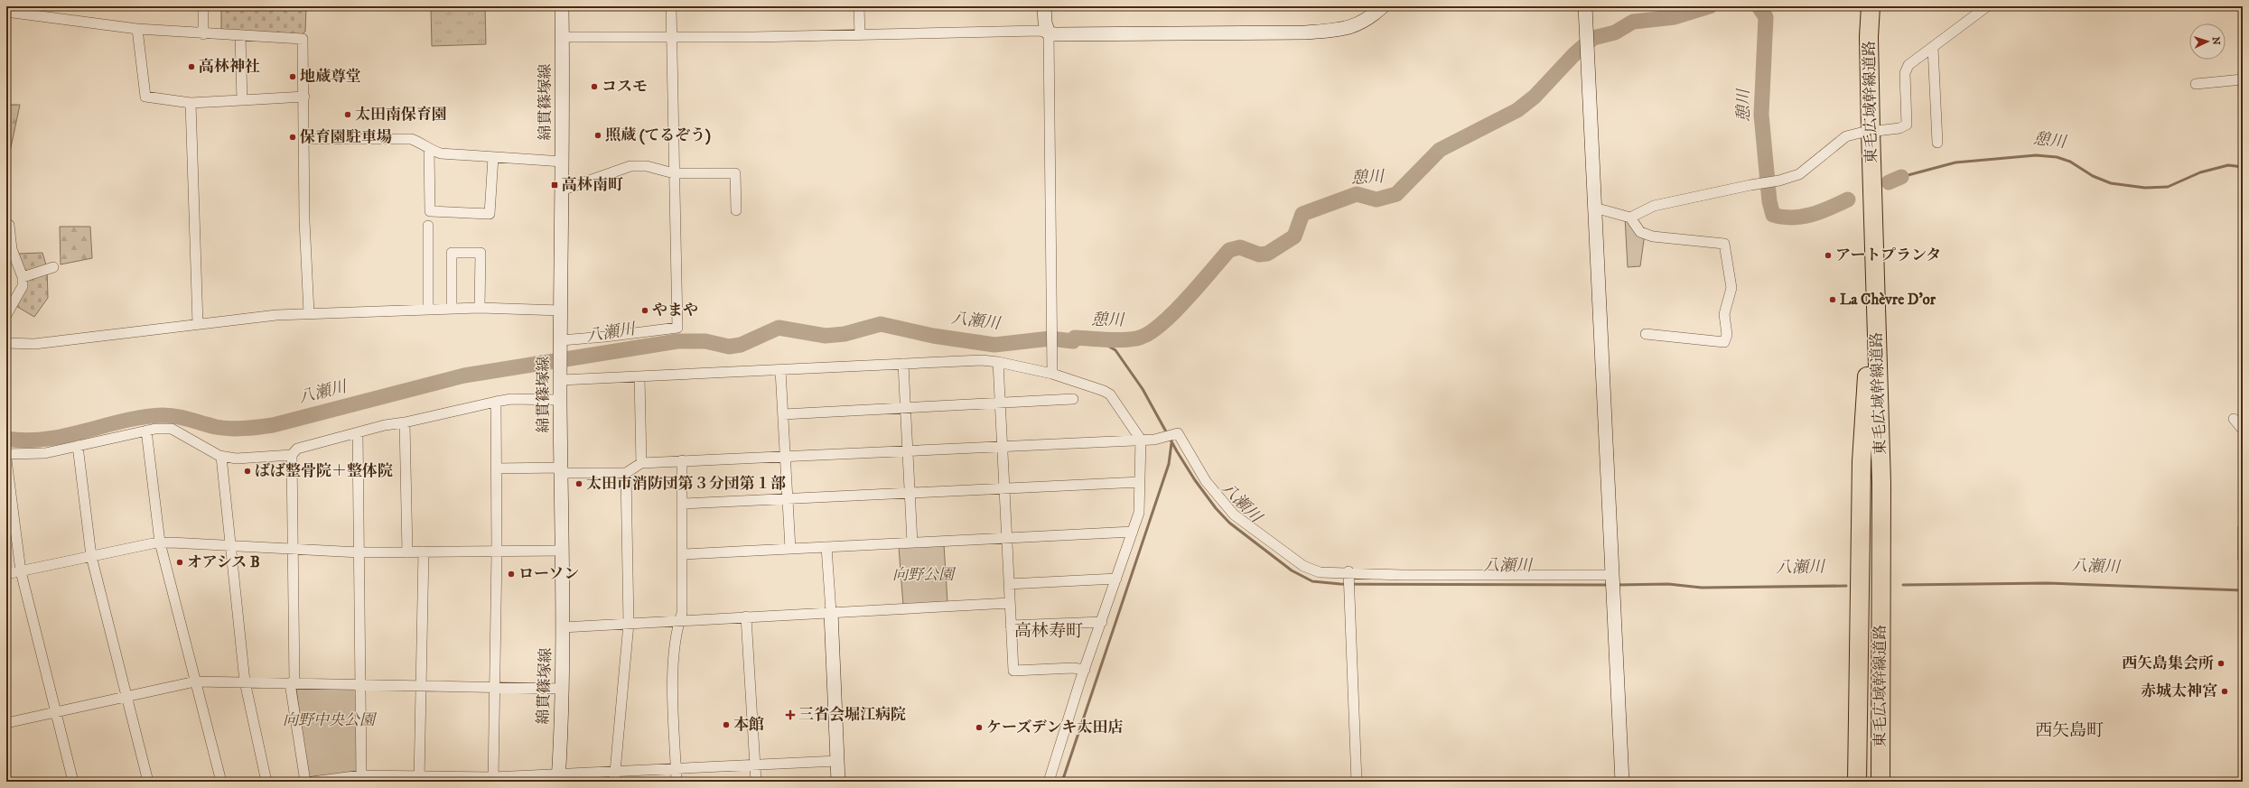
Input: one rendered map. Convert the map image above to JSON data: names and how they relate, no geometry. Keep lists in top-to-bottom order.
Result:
{
  "streets": {
    "highway": ["東毛広域幹線道路"],
    "street": ["綿貫篠塚線"]
  },
  "districts": ["高林寿町", "西矢島町"],
  "water": ["憩川", "八瀬川"],
  "parks": ["向野公園", "向野中央公園"],
  "places": {
    "other": [
      "高林神社",
      "地蔵尊堂",
      "コスモ",
      "太田南保育園",
      "照蔵 (てるぞう)",
      "保育園駐車場",
      "アートプランタ",
      "La Chèvre D'or",
      "やまや",
      "ばば整骨院＋整体院",
      "太田市消防団第３分団第１部",
      "オアシス B",
      "ローソン",
      "西矢島集会所",
      "赤城太神宮",
      "本館",
      "ケーズデンキ太田店"
    ],
    "transit": ["高林南町"],
    "health": ["三省会堀江病院"]
  },
  "north": "right"
}
